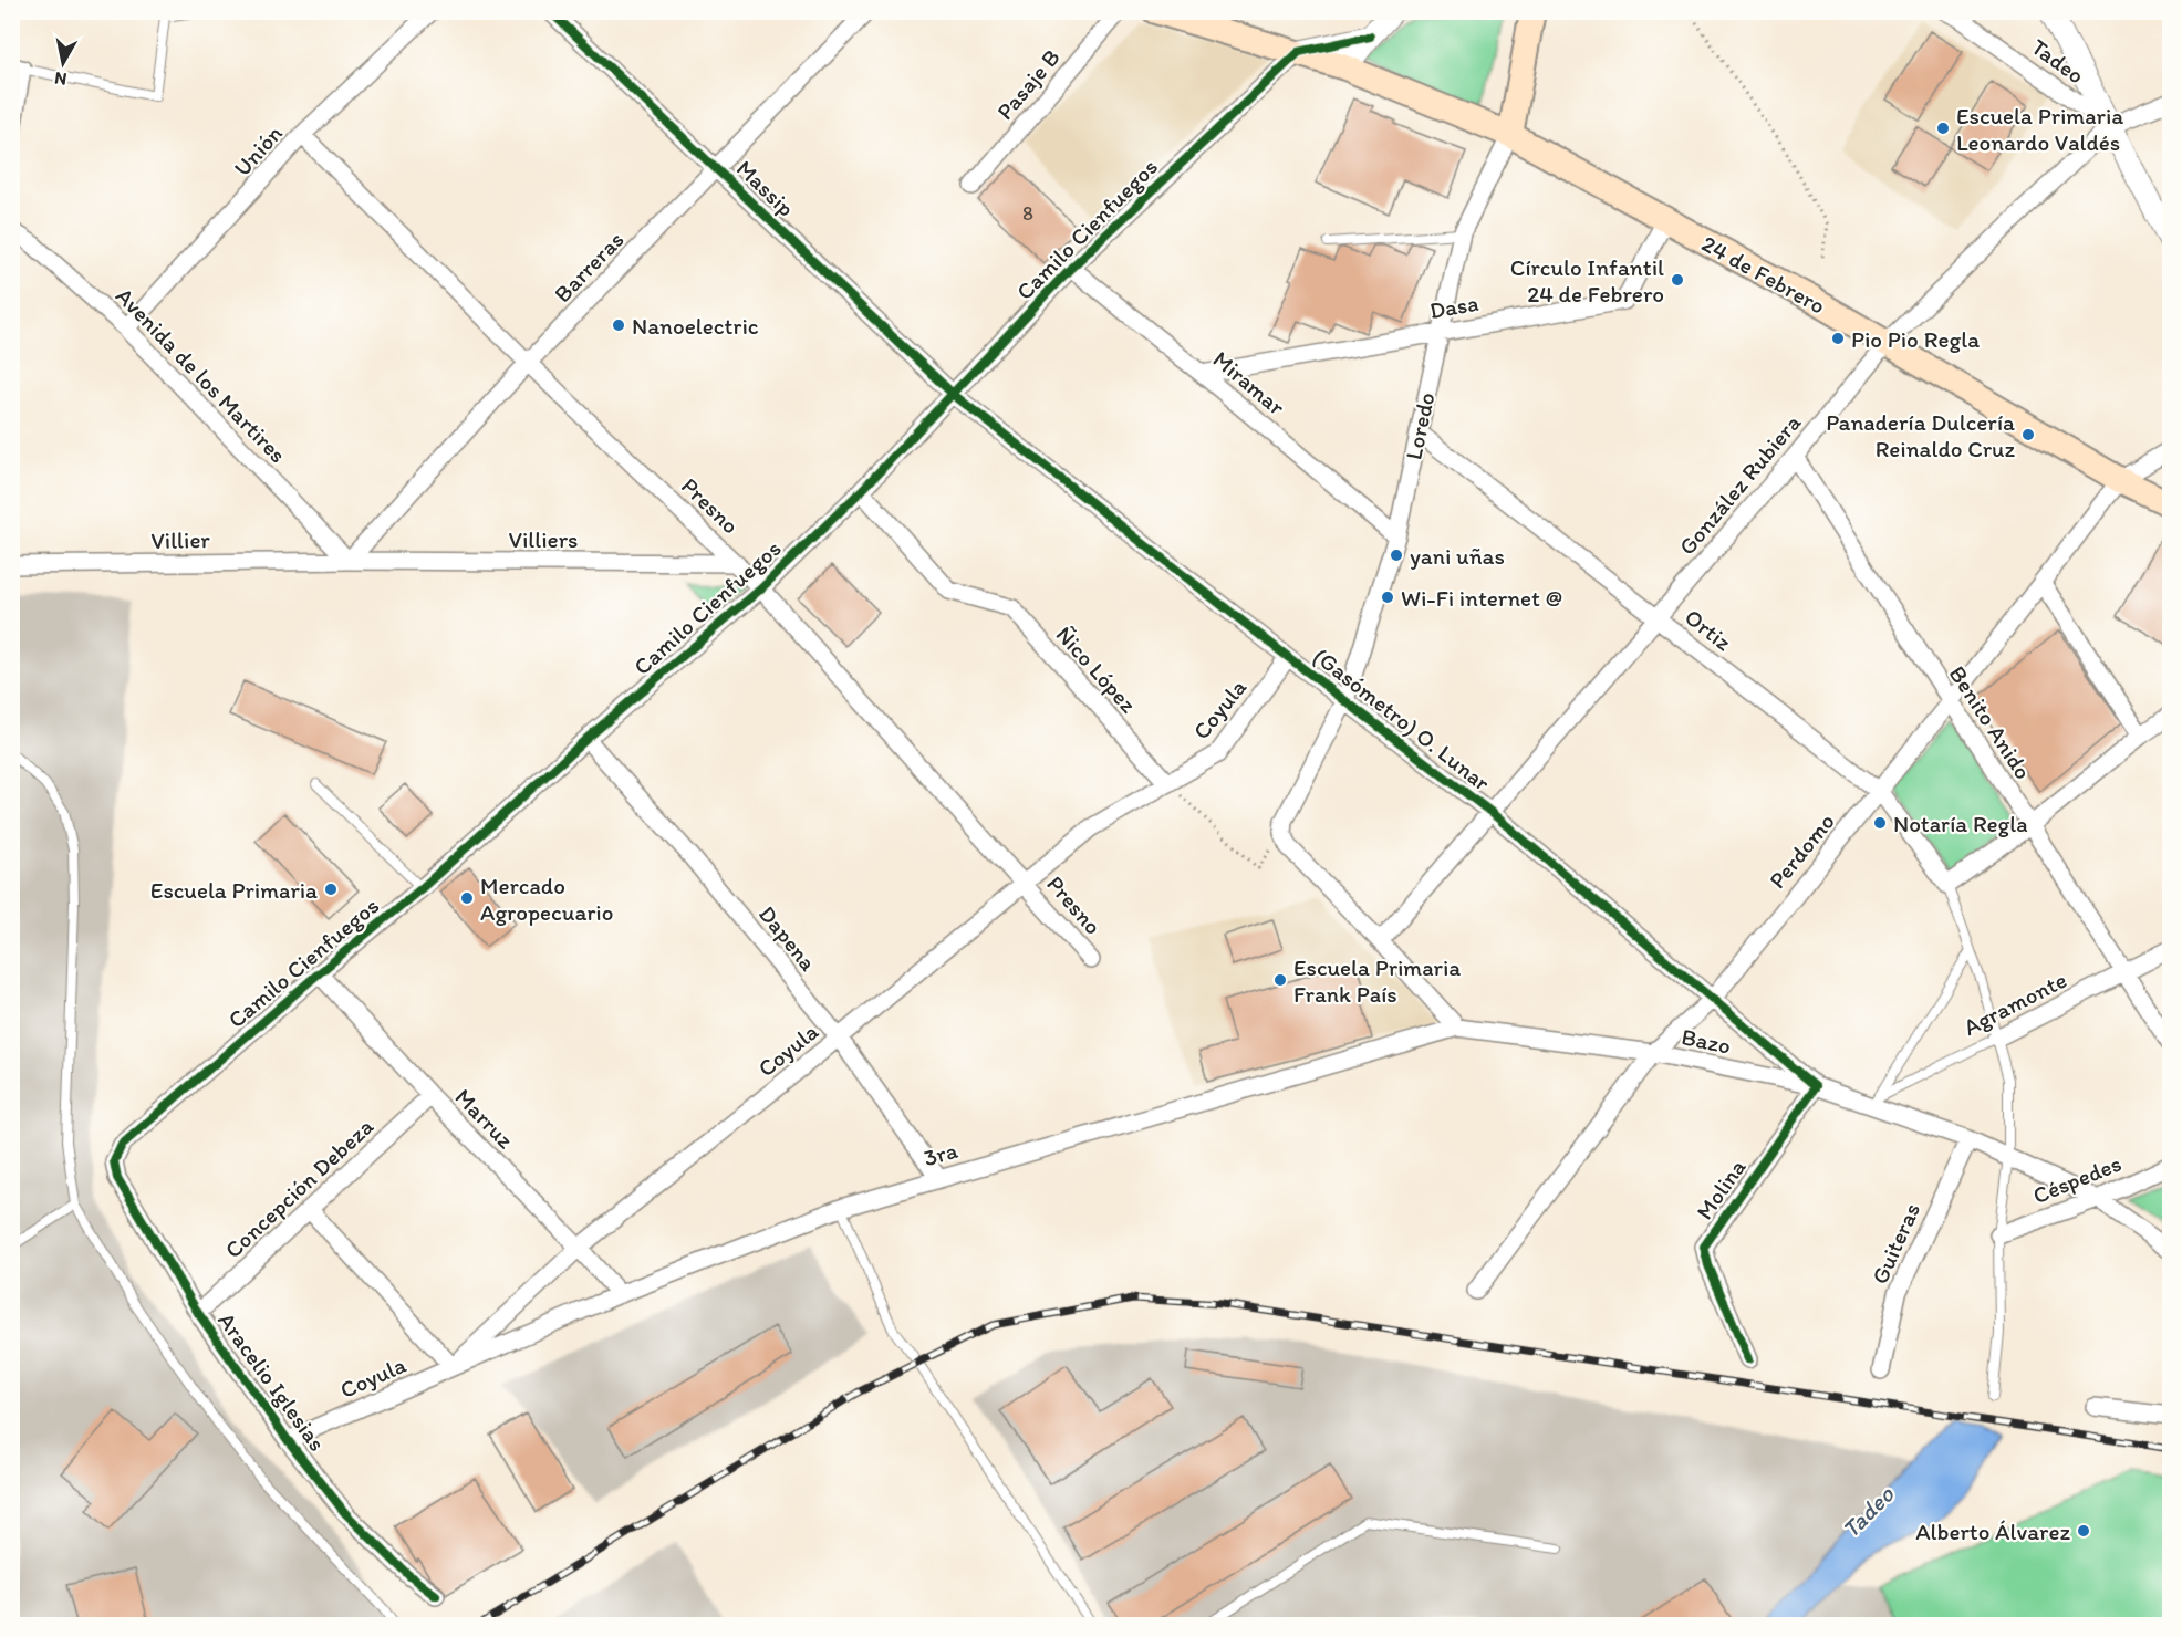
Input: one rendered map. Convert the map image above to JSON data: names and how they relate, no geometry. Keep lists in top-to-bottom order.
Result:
{
  "streets": {
    "main road": ["24 de Febrero", "Loredo"],
    "street": [
      "Tadeo",
      "Pasaje B",
      "Unión",
      "Massip",
      "Camilo Cienfuegos",
      "Barreras",
      "Dasa",
      "Avenida de los Martires",
      "Miramar",
      "González Rubiera",
      "Presno",
      "Villiers",
      "Villier",
      "Ortiz",
      "Ñico López",
      "Coyula",
      "(Gasómetro) O. Lunar",
      "Benito Anido",
      "Perdomo",
      "Dapena",
      "Agramonte",
      "Bazo",
      "Marruz",
      "3ra",
      "Céspedes",
      "Concepción Debeza",
      "Molina",
      "Guiteras",
      "Aracelio Iglesias"
    ]
  },
  "crossings": [
    ["Tadeo", "González Rubiera"],
    ["Unión", "Avenida de los Martires"],
    ["Unión", "Presno"],
    ["Massip", "Camilo Cienfuegos"],
    ["Massip", "Barreras"],
    ["Massip", "(Gasómetro) O. Lunar"],
    ["Camilo Cienfuegos", "24 de Febrero"],
    ["Camilo Cienfuegos", "Miramar"],
    ["Camilo Cienfuegos", "Presno"],
    ["Camilo Cienfuegos", "Ñico López"],
    ["Camilo Cienfuegos", "(Gasómetro) O. Lunar"],
    ["Camilo Cienfuegos", "Dapena"],
    ["Camilo Cienfuegos", "Marruz"],
    ["Camilo Cienfuegos", "Aracelio Iglesias"],
    ["Barreras", "Avenida de los Martires"],
    ["Barreras", "Presno"],
    ["Barreras", "Villiers"],
    ["Barreras", "Villier"],
    ["24 de Febrero", "Dasa"],
    ["24 de Febrero", "Loredo"],
    ["24 de Febrero", "González Rubiera"],
    ["24 de Febrero", "Perdomo"],
    ["Dasa", "Miramar"],
    ["Dasa", "Loredo"],
    ["Avenida de los Martires", "Villiers"],
    ["Avenida de los Martires", "Villier"],
    ["Miramar", "Loredo"],
    ["Loredo", "Ortiz"],
    ["Loredo", "(Gasómetro) O. Lunar"],
    ["González Rubiera", "Ortiz"],
    ["González Rubiera", "(Gasómetro) O. Lunar"],
    ["González Rubiera", "Benito Anido"],
    ["Presno", "Villiers"],
    ["Presno", "Coyula"],
    ["Villiers", "Villier"],
    ["Ortiz", "Perdomo"],
    ["Ñico López", "Coyula"],
    ["Coyula", "(Gasómetro) O. Lunar"],
    ["Coyula", "Dapena"],
    ["Coyula", "Marruz"],
    ["Coyula", "3ra"],
    ["Coyula", "Aracelio Iglesias"],
    ["(Gasómetro) O. Lunar", "Perdomo"],
    ["(Gasómetro) O. Lunar", "Bazo"],
    ["(Gasómetro) O. Lunar", "Molina"],
    ["Benito Anido", "Perdomo"],
    ["Benito Anido", "Agramonte"],
    ["Perdomo", "Bazo"],
    ["Dapena", "3ra"],
    ["Agramonte", "Bazo"],
    ["Bazo", "3ra"],
    ["Bazo", "Céspedes"],
    ["Bazo", "Molina"],
    ["Bazo", "Guiteras"],
    ["Marruz", "3ra"],
    ["Marruz", "Concepción Debeza"],
    ["Concepción Debeza", "Aracelio Iglesias"]
  ],
  "water": ["Tadeo"],
  "places": [
    "Escuela Primaria Leonardo Valdés",
    "Círculo Infantil 24 de Febrero",
    "Nanoelectric",
    "Pio Pio Regla",
    "Panadería Dulcería Reinaldo Cruz",
    "yani uñas",
    "Wi-Fi internet @",
    "Notaría Regla",
    "Escuela Primaria",
    "Mercado Agropecuario",
    "Escuela Primaria Frank País",
    "Alberto Álvarez"
  ],
  "house_numbers": ["8"],
  "north": "bottom"
}
